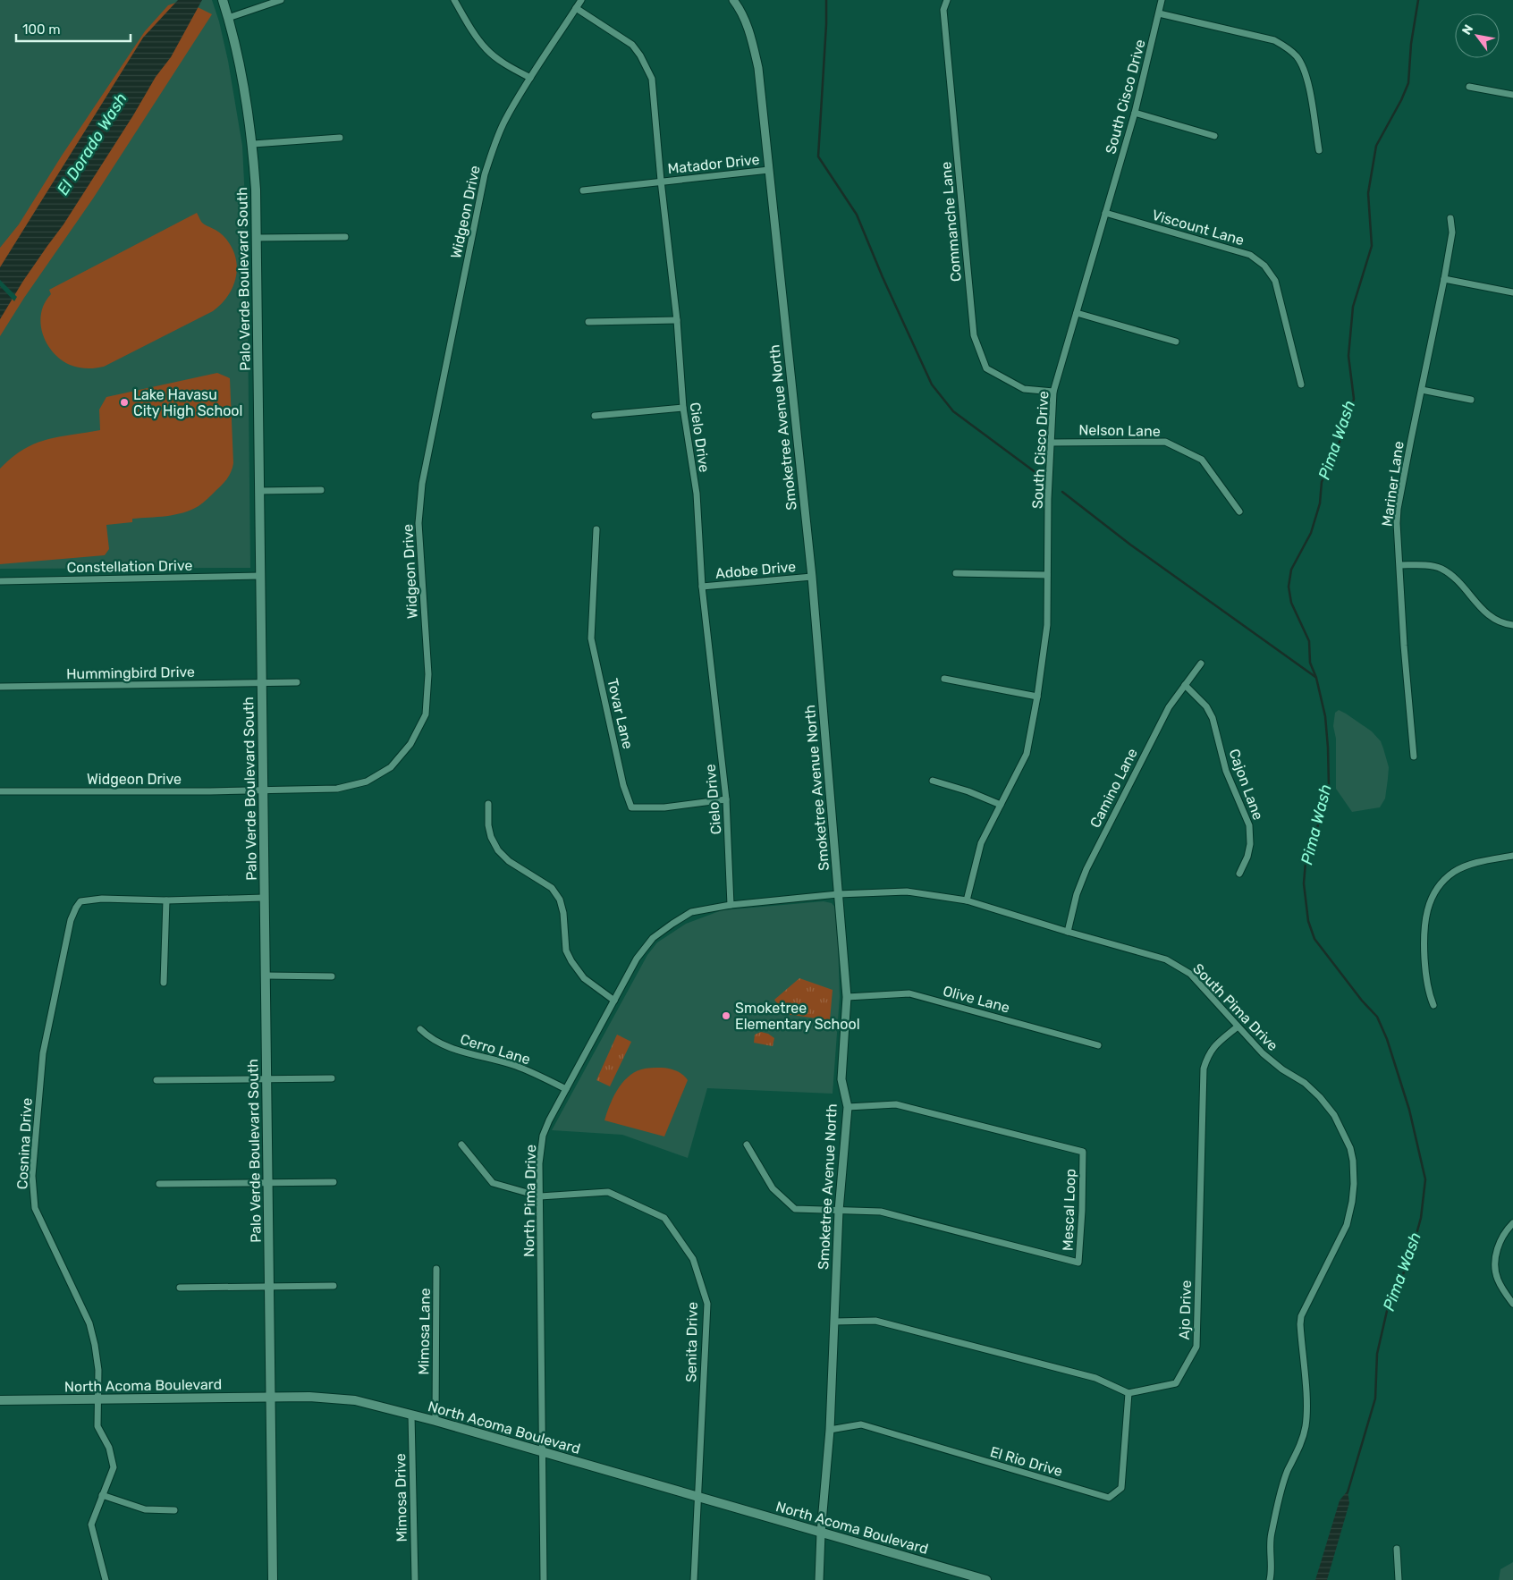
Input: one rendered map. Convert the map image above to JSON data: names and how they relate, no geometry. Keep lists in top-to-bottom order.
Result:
{
  "streets": {
    "main road": ["Palo Verde Boulevard South", "North Acoma Boulevard"],
    "street": [
      "South Cisco Drive",
      "Matador Drive",
      "Widgeon Drive",
      "Commanche Lane",
      "Viscount Lane",
      "Smoketree Avenue North",
      "Nelson Lane",
      "Cielo Drive",
      "Mariner Lane",
      "Constellation Drive",
      "Adobe Drive",
      "Hummingbird Drive",
      "Tovar Lane",
      "Cajon Lane",
      "Camino Lane",
      "Olive Lane",
      "South Pima Drive",
      "Cerro Lane",
      "Cosnina Drive",
      "North Pima Drive",
      "Mescal Loop",
      "Ajo Drive",
      "Mimosa Lane",
      "Senita Drive",
      "El Rio Drive",
      "Mimosa Drive"
    ]
  },
  "crossings": [
    ["South Cisco Drive", "Commanche Lane"],
    ["South Cisco Drive", "Viscount Lane"],
    ["South Cisco Drive", "Nelson Lane"],
    ["South Cisco Drive", "South Pima Drive"],
    ["Matador Drive", "Smoketree Avenue North"],
    ["Matador Drive", "Cielo Drive"],
    ["Widgeon Drive", "Palo Verde Boulevard South"],
    ["Widgeon Drive", "Cielo Drive"],
    ["Palo Verde Boulevard South", "Constellation Drive"],
    ["Palo Verde Boulevard South", "Hummingbird Drive"],
    ["Palo Verde Boulevard South", "Cosnina Drive"],
    ["Palo Verde Boulevard South", "North Acoma Boulevard"],
    ["Smoketree Avenue North", "Adobe Drive"],
    ["Smoketree Avenue North", "Olive Lane"],
    ["Smoketree Avenue North", "South Pima Drive"],
    ["Smoketree Avenue North", "North Pima Drive"],
    ["Smoketree Avenue North", "Mescal Loop"],
    ["Smoketree Avenue North", "North Acoma Boulevard"],
    ["Smoketree Avenue North", "El Rio Drive"],
    ["Cielo Drive", "Adobe Drive"],
    ["Cielo Drive", "Tovar Lane"],
    ["Cielo Drive", "North Pima Drive"],
    ["Cajon Lane", "Camino Lane"],
    ["Camino Lane", "South Pima Drive"],
    ["South Pima Drive", "North Pima Drive"],
    ["South Pima Drive", "Ajo Drive"],
    ["Cerro Lane", "North Pima Drive"],
    ["Cosnina Drive", "North Acoma Boulevard"],
    ["North Pima Drive", "Senita Drive"],
    ["North Pima Drive", "North Acoma Boulevard"],
    ["Ajo Drive", "El Rio Drive"],
    ["Mimosa Lane", "North Acoma Boulevard"],
    ["Senita Drive", "North Acoma Boulevard"],
    ["North Acoma Boulevard", "Mimosa Drive"]
  ],
  "water": ["El Dorado Wash", "Pima Wash"],
  "places": ["Lake Havasu City High School", "Smoketree Elementary School"],
  "scale_bar": "100 m",
  "north": "top left"
}
